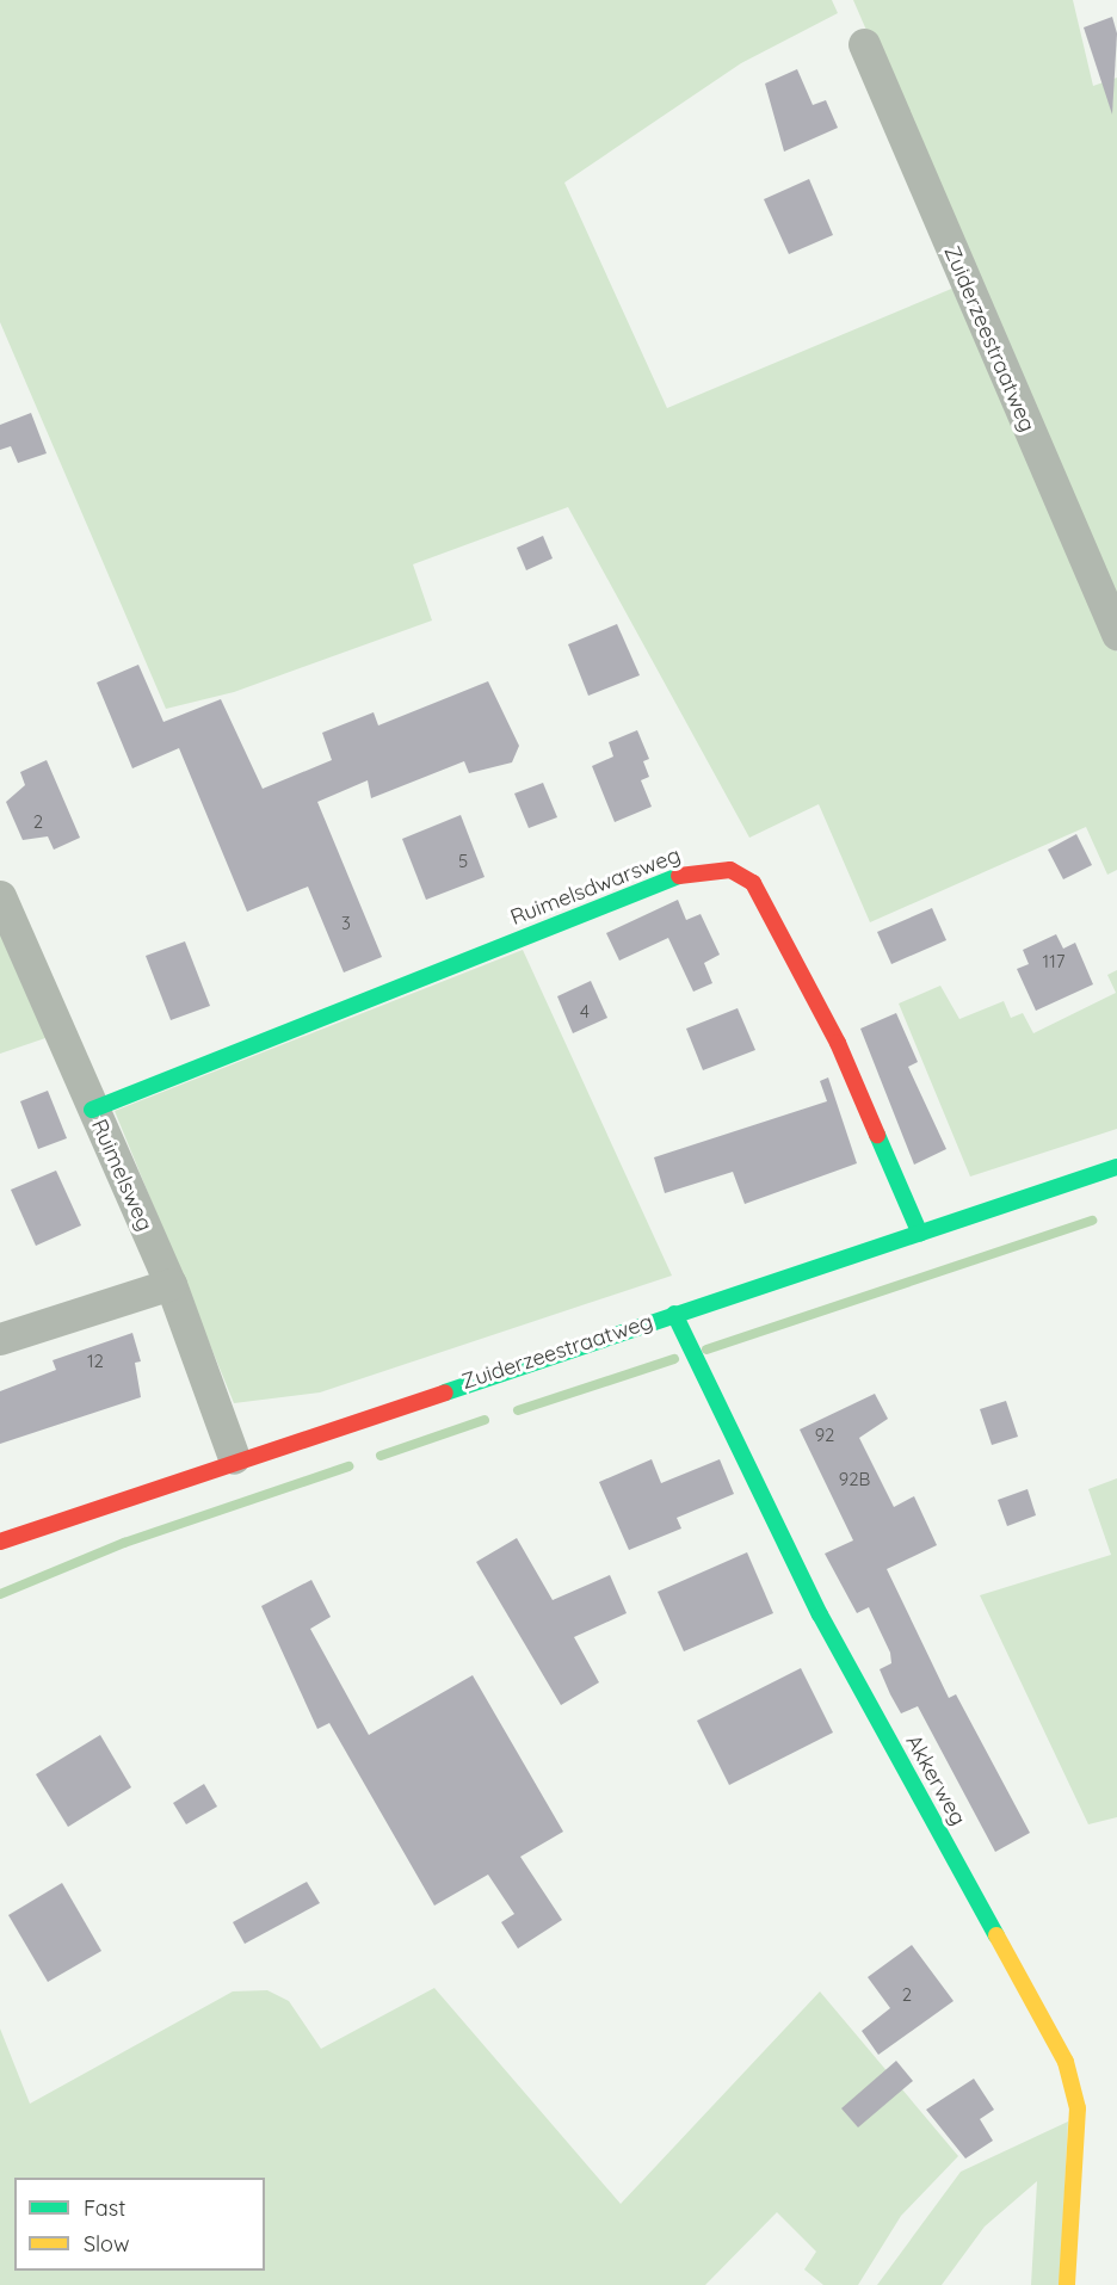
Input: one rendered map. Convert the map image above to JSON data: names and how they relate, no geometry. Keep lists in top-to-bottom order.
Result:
{
  "streets": {
    "street": [
      "Zuiderzeestraatweg",
      "Ruimelsdwarsweg",
      "Ruimelsweg",
      "Akkerweg"
    ]
  },
  "crossings": [
    ["Zuiderzeestraatweg", "Ruimelsdwarsweg"],
    ["Zuiderzeestraatweg", "Ruimelsweg"],
    ["Zuiderzeestraatweg", "Akkerweg"],
    ["Ruimelsdwarsweg", "Ruimelsweg"]
  ],
  "house_numbers": [
    "2",
    "5",
    "3",
    "117",
    "4",
    "12",
    "92",
    "92B",
    "2"
  ],
  "legend": ["Fast", "Slow"]
}
